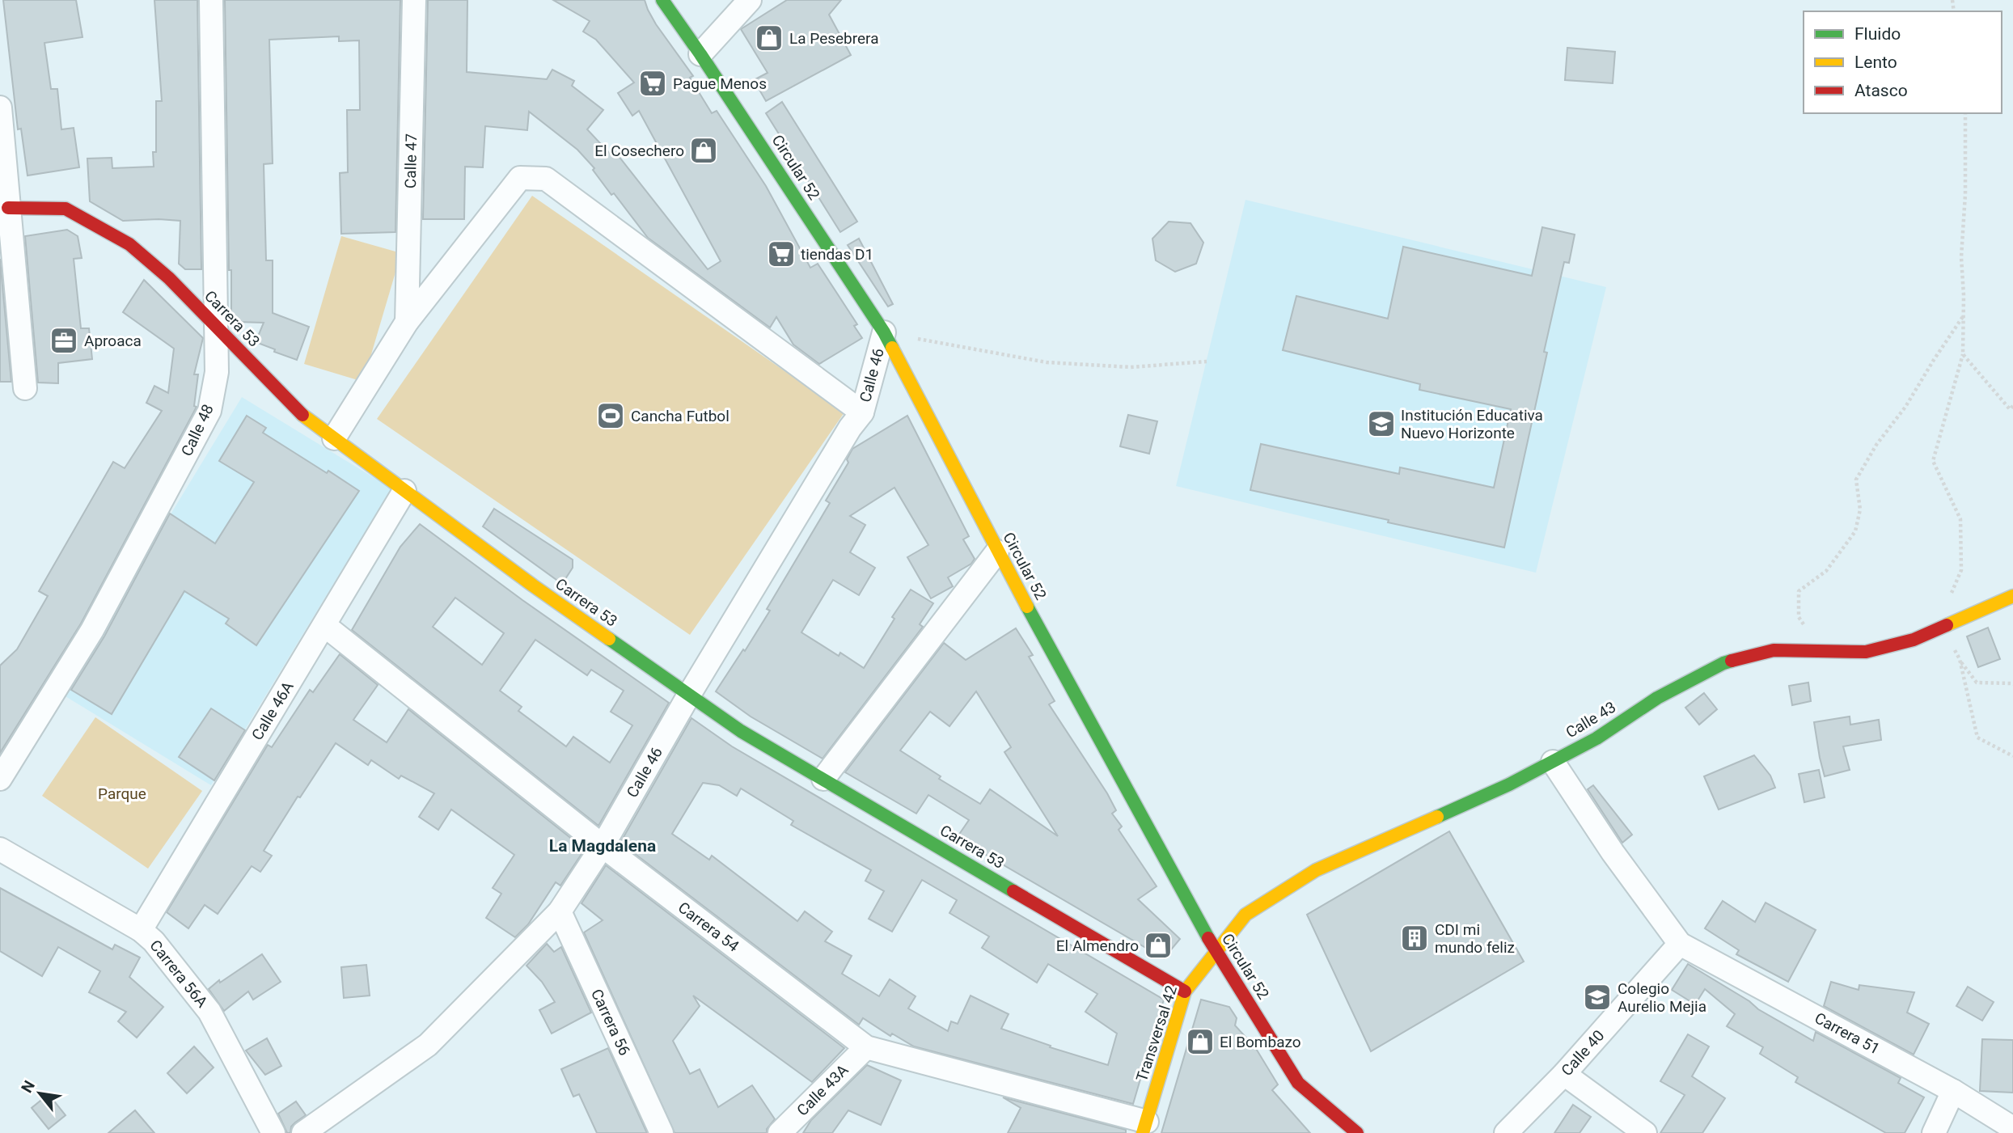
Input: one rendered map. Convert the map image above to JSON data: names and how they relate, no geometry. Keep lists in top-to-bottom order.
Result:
{
  "streets": {
    "street": [
      "Calle 47",
      "Circular 52",
      "Carrera 53",
      "Calle 46",
      "Calle 48",
      "Calle 46A",
      "Calle 43",
      "Carrera 54",
      "Carrera 56A",
      "Carrera 56",
      "Transversal 42",
      "Carrera 51",
      "Calle 40",
      "Calle 43A"
    ]
  },
  "crossings": [
    ["Circular 52", "Calle 46"],
    ["Circular 52", "Calle 43"],
    ["Circular 52", "Transversal 42"],
    ["Carrera 53", "Calle 46"],
    ["Carrera 53", "Calle 48"],
    ["Carrera 53", "Calle 46A"],
    ["Carrera 53", "Transversal 42"],
    ["Calle 46", "Carrera 54"],
    ["Calle 46", "Carrera 56"],
    ["Calle 46A", "Carrera 54"],
    ["Calle 46A", "Carrera 56A"],
    ["Calle 43", "Transversal 42"],
    ["Carrera 54", "Transversal 42"],
    ["Carrera 54", "Calle 43A"],
    ["Carrera 51", "Calle 40"]
  ],
  "districts": ["La Magdalena"],
  "parks": ["Parque"],
  "places": {
    "shop": [
      "La Pesebrera",
      "El Cosechero",
      "El Almendro",
      "El Bombazo"
    ],
    "supermarket": ["Pague Menos", "tiendas D1"],
    "office": ["Aproaca"],
    "sports": ["Cancha Futbol"],
    "school or university": ["Institución Educativa Nuevo Horizonte", "Colegio Aurelio Mejia"],
    "building": ["CDI mi mundo feliz"]
  },
  "legend": ["Fluido", "Lento", "Atasco"],
  "north": "top left"
}
